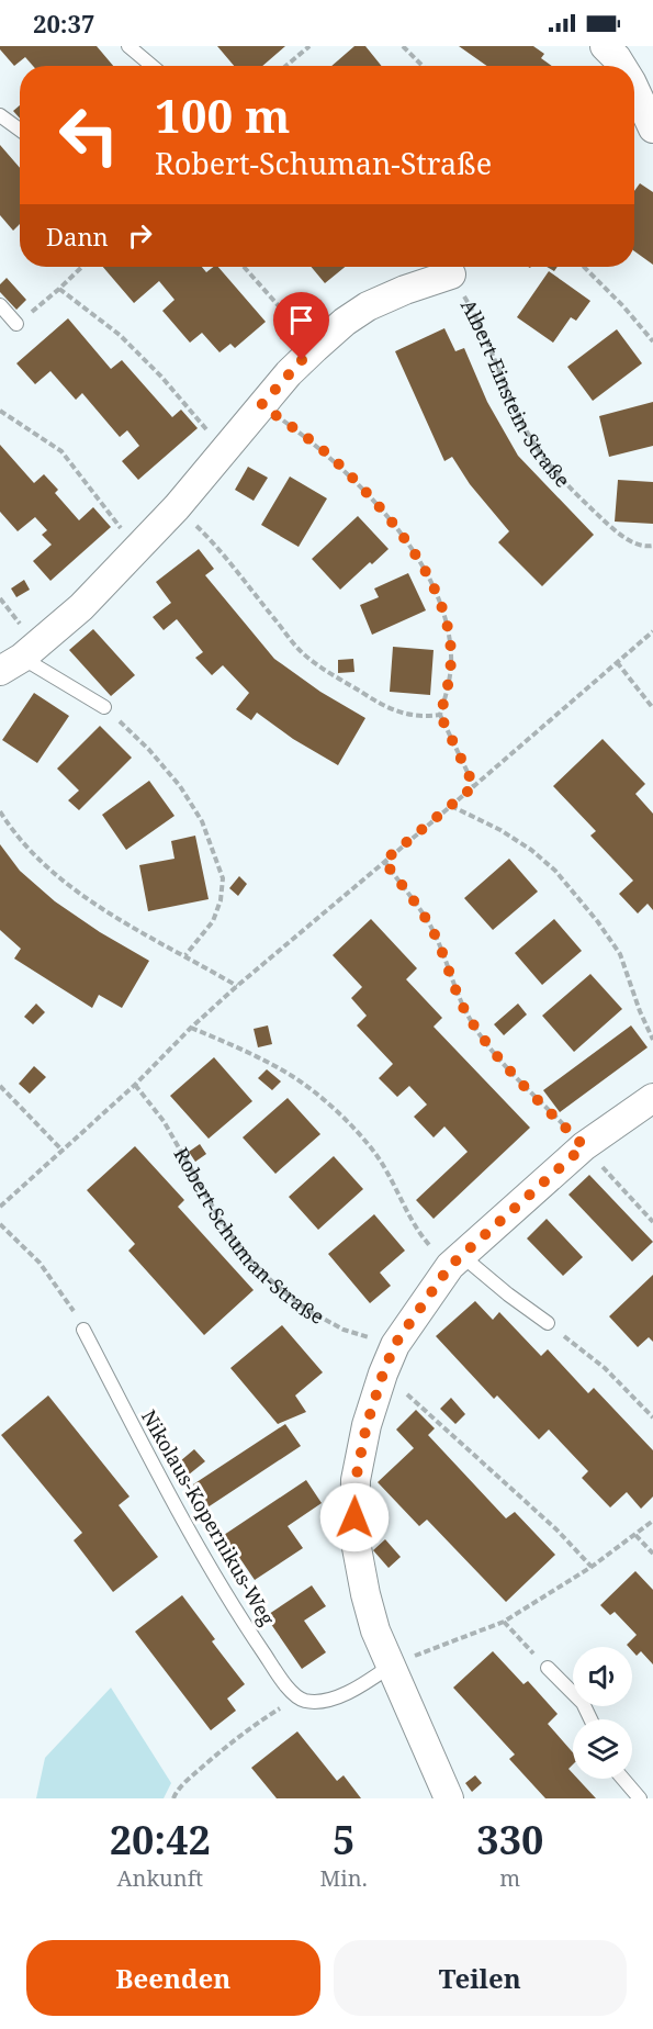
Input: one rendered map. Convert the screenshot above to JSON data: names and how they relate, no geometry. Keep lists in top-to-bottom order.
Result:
{
  "streets": {
    "lane": ["Nikolaus-Kopernikus-Weg"],
    "path": ["Albert-Einstein-Straße", "Robert-Schuman-Straße"]
  },
  "page": {
    "status": "20:37",
    "turn": ["100 m", "Robert-Schuman-Straße"],
    "then": "Dann",
    "eta": [
      "20:42",
      "Ankunft",
      "5",
      "Min.",
      "330",
      "m"
    ],
    "buttons": ["Beenden", "Teilen"]
  }
}
